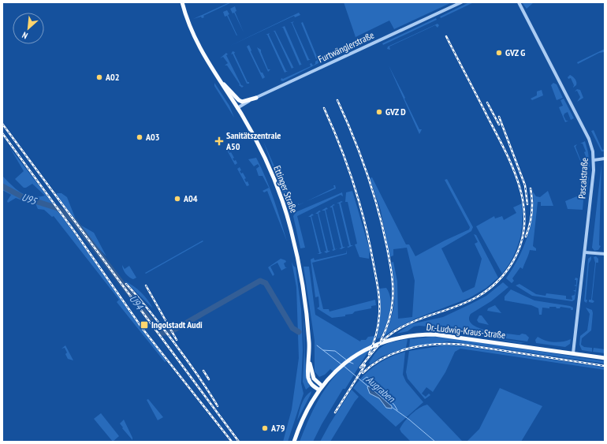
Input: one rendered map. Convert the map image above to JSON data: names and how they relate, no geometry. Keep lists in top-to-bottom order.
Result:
{
  "streets": {
    "main road": ["Ettinger Straße", "Dr.-Ludwig-Kraus-Straße"],
    "street": ["Furtwänglerstraße", "Pascalstraße"]
  },
  "crossings": [
    ["Furtwänglerstraße", "Ettinger Straße"],
    ["Pascalstraße", "Dr.-Ludwig-Kraus-Straße"],
    ["Ettinger Straße", "Dr.-Ludwig-Kraus-Straße"]
  ],
  "water": ["U95", "U94", "Augraben"],
  "places": {
    "other": [
      "GVZ G",
      "A02",
      "GVZ D",
      "A03",
      "A04",
      "A79"
    ],
    "health": ["Sanitätszentrale A50"],
    "transit": ["Ingolstadt Audi"]
  },
  "north": "bottom left"
}
